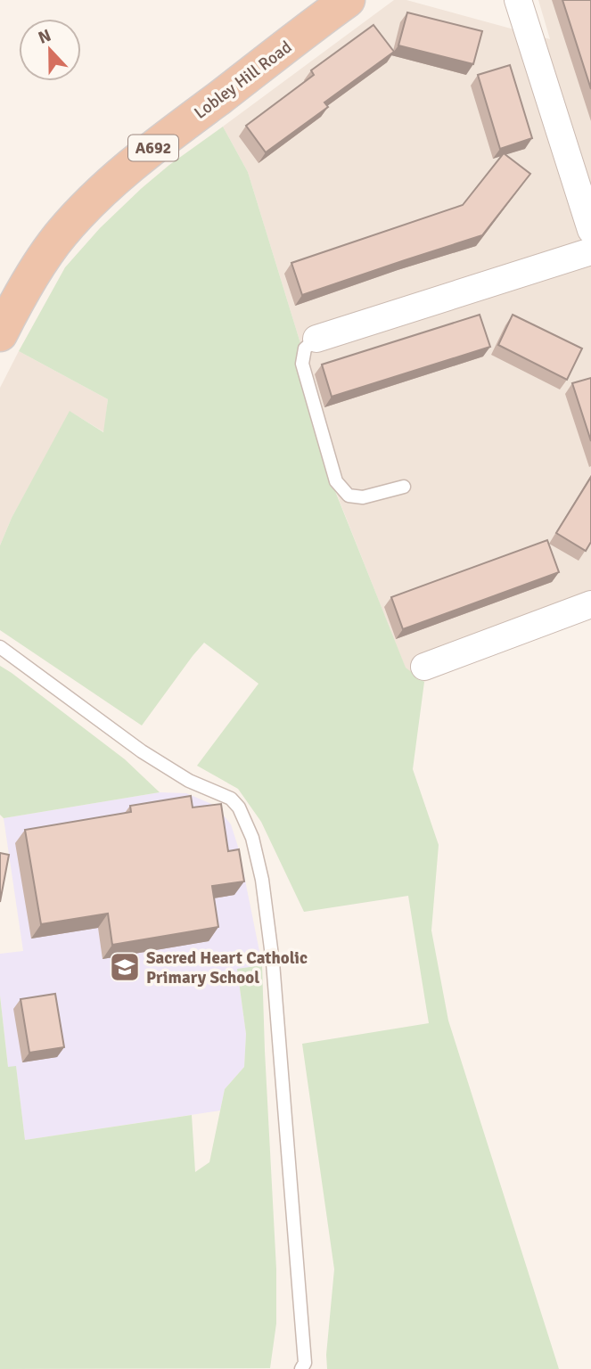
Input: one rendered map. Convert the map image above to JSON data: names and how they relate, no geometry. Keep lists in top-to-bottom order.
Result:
{
  "streets": {
    "highway": ["Lobley Hill Road", "A692"]
  },
  "places": {
    "school or university": ["Sacred Heart Catholic Primary School"]
  },
  "north": "top"
}
